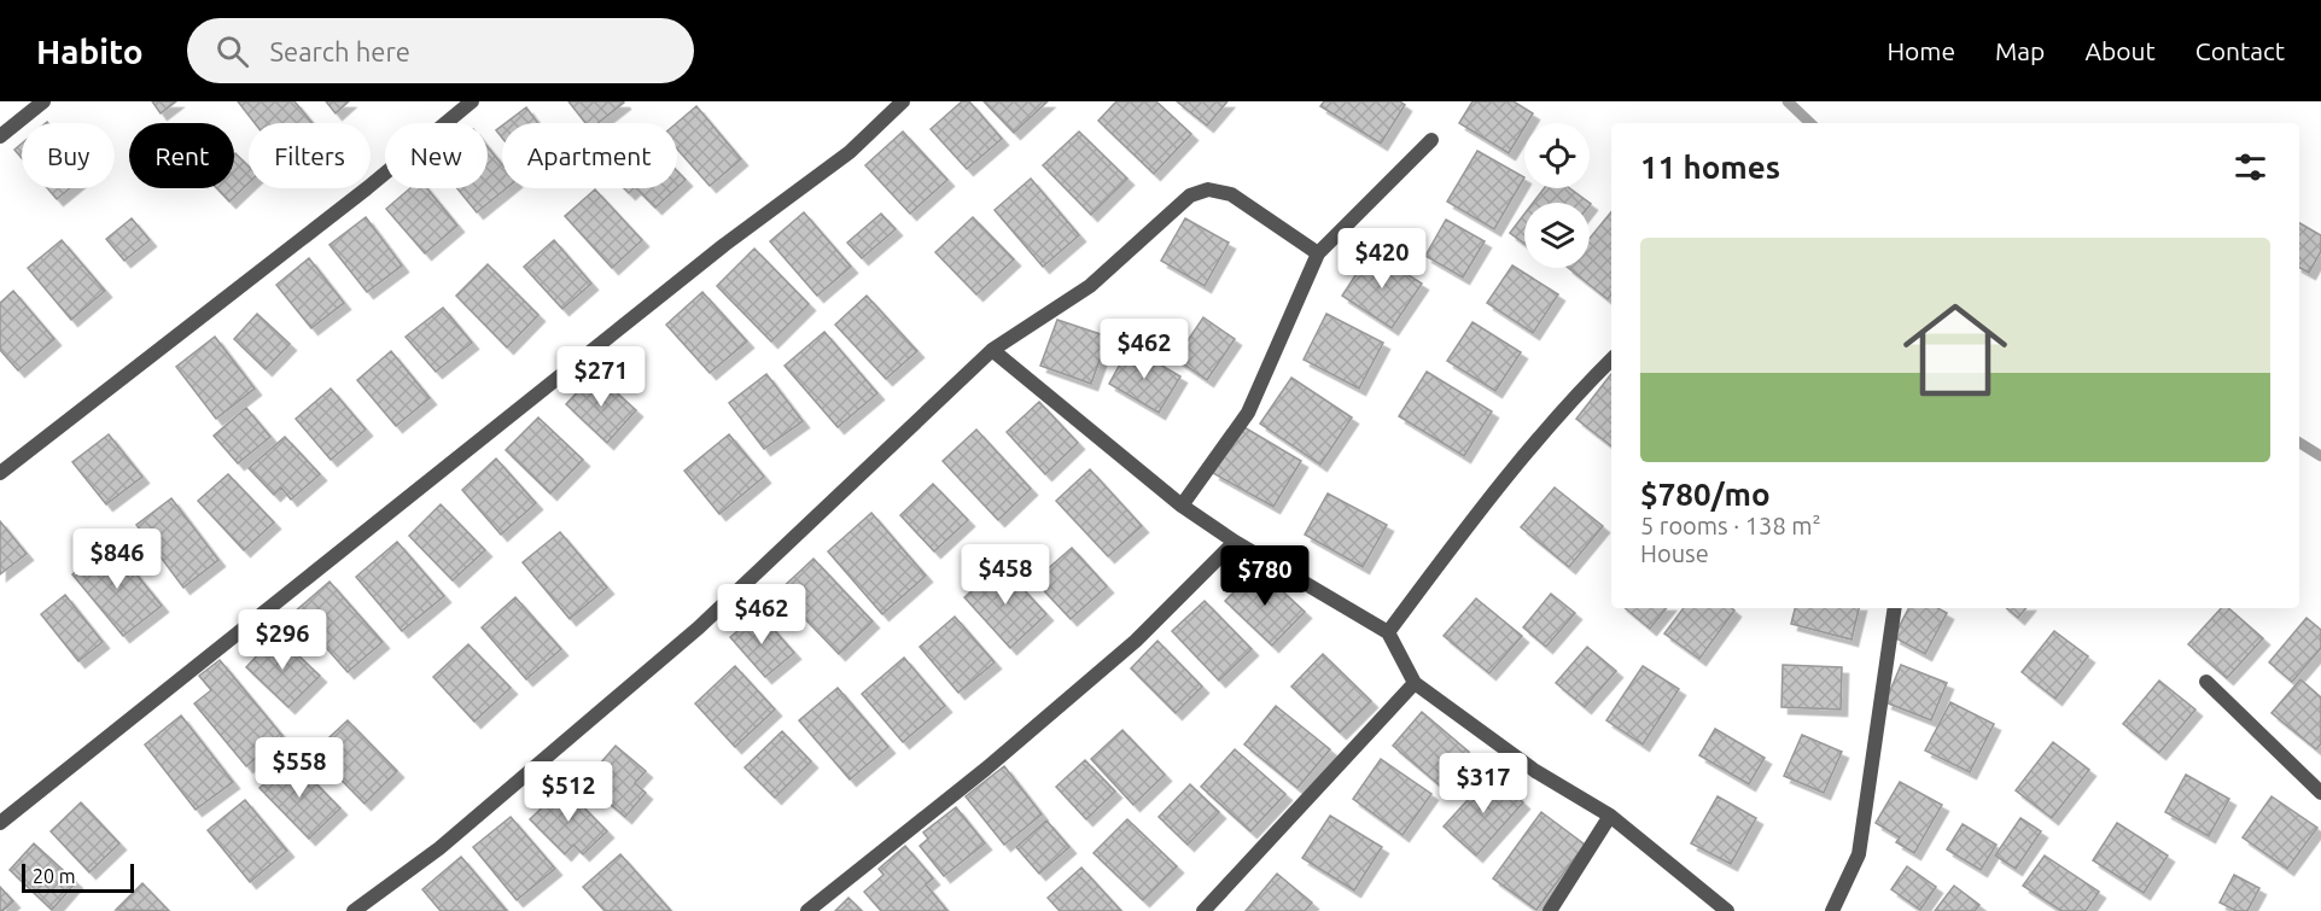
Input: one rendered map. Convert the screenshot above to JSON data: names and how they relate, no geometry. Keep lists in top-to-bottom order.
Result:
{
  "scale_bar": "20 m",
  "page": {
    "header": "Habito",
    "search": "Search here",
    "nav": [
      "Home",
      "Map",
      "About",
      "Contact"
    ],
    "chip": [
      "Buy",
      "Rent",
      "Filters",
      "New",
      "Apartment"
    ],
    "heading": "11 homes",
    "list": [
      {
        "name": "$780/mo",
        "note": "5 rooms · 138 m² · House"
      }
    ],
    "price": [
      "$420",
      "$462",
      "$271",
      "$846",
      "$458",
      "$780",
      "$462",
      "$296",
      "$558",
      "$317",
      "$512"
    ],
    "scale": "20 m"
  }
}
